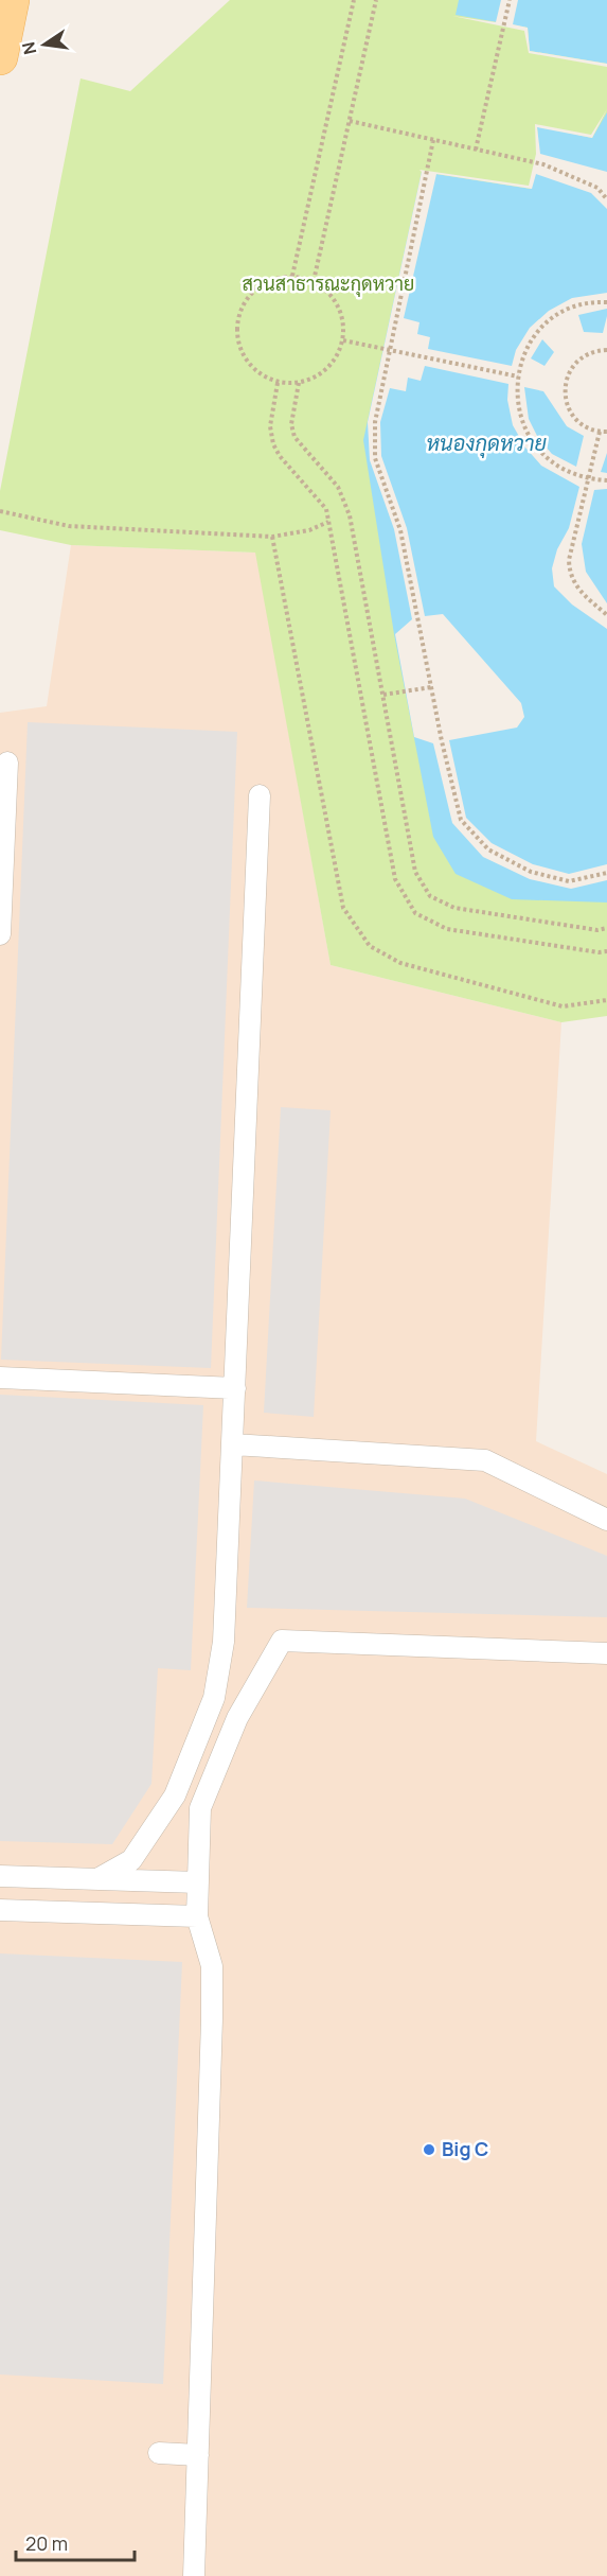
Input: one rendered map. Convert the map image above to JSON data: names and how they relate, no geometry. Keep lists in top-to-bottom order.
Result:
{
  "water": ["หนองกุดหวาย"],
  "parks": ["สวนสาธารณะกุดหวาย"],
  "places": ["Big C"],
  "scale_bar": "20 m",
  "north": "left"
}
